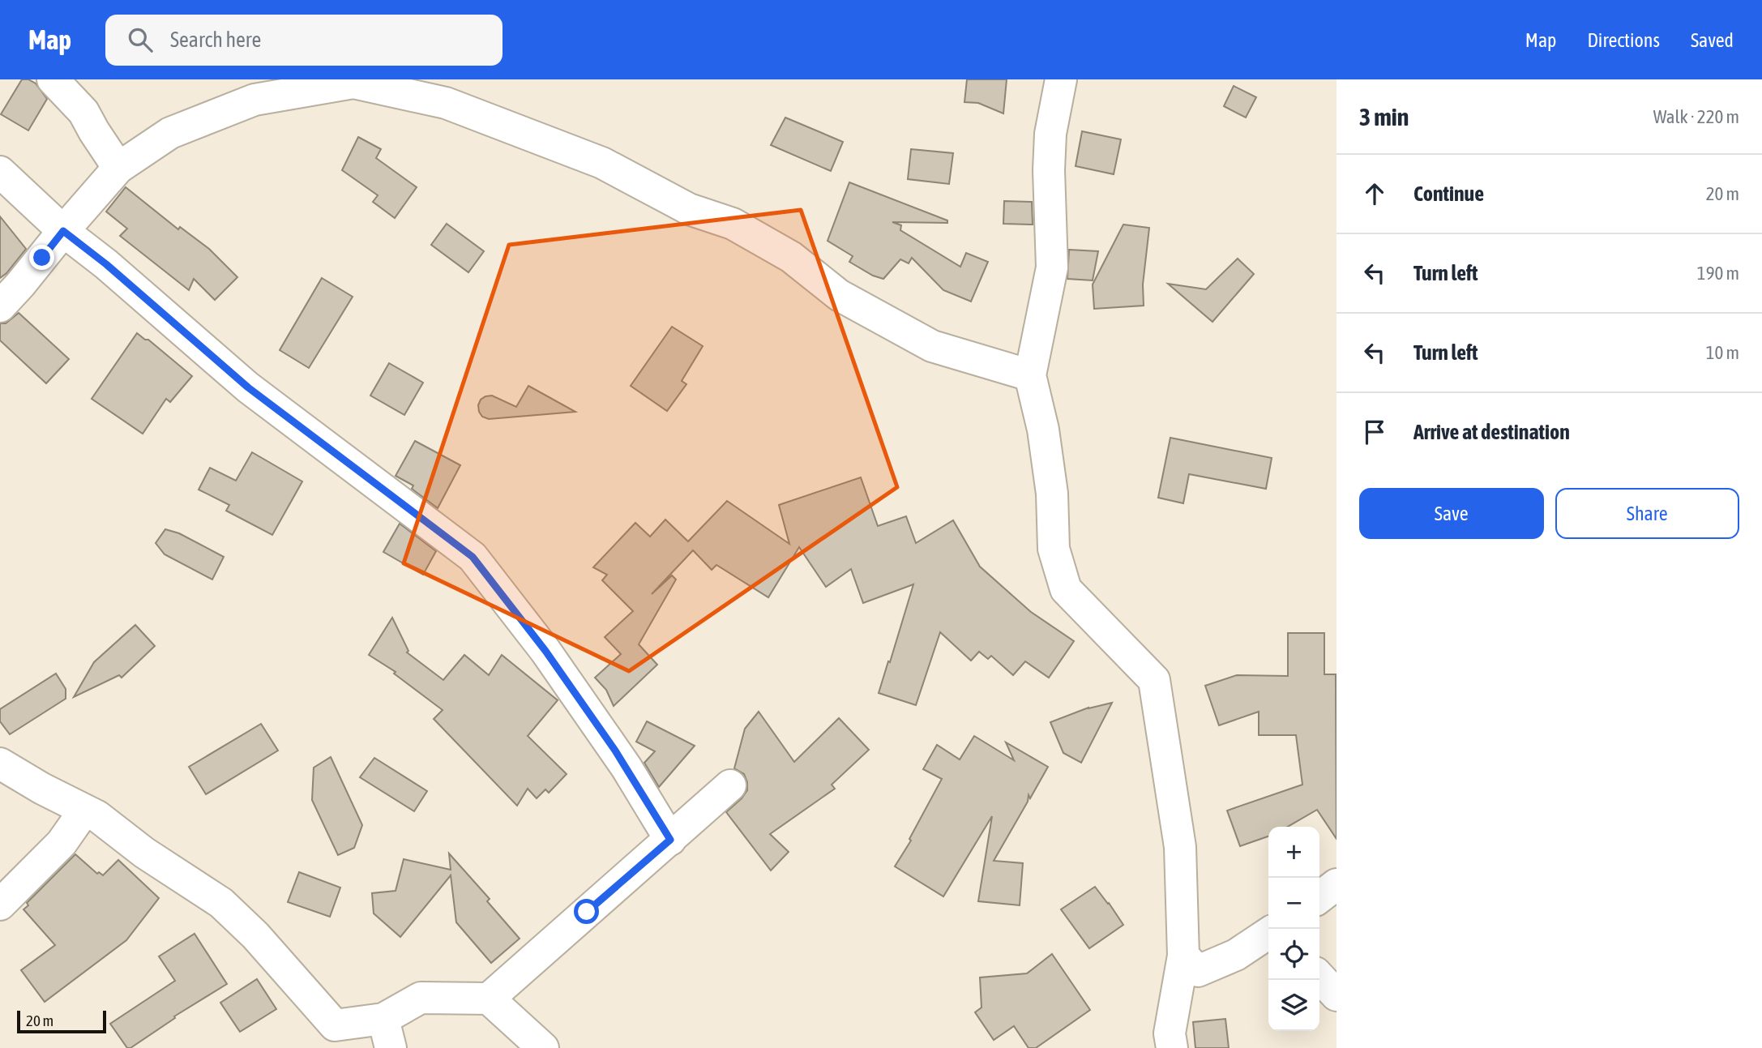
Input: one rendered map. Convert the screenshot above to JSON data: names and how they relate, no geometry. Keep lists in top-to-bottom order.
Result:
{
  "scale_bar": "20 m",
  "page": {
    "header": "Map",
    "search": "Search here",
    "nav": ["Map", "Directions", "Saved"],
    "heading": ["3 min", "Walk · 220 m"],
    "list": [
      ["Continue", "20 m"],
      ["Turn left", "190 m"],
      ["Turn left", "10 m"],
      "Arrive at destination"
    ],
    "buttons": ["Save", "Share"],
    "map_buttons": ["+", "−"],
    "scale": "20 m"
  }
}
